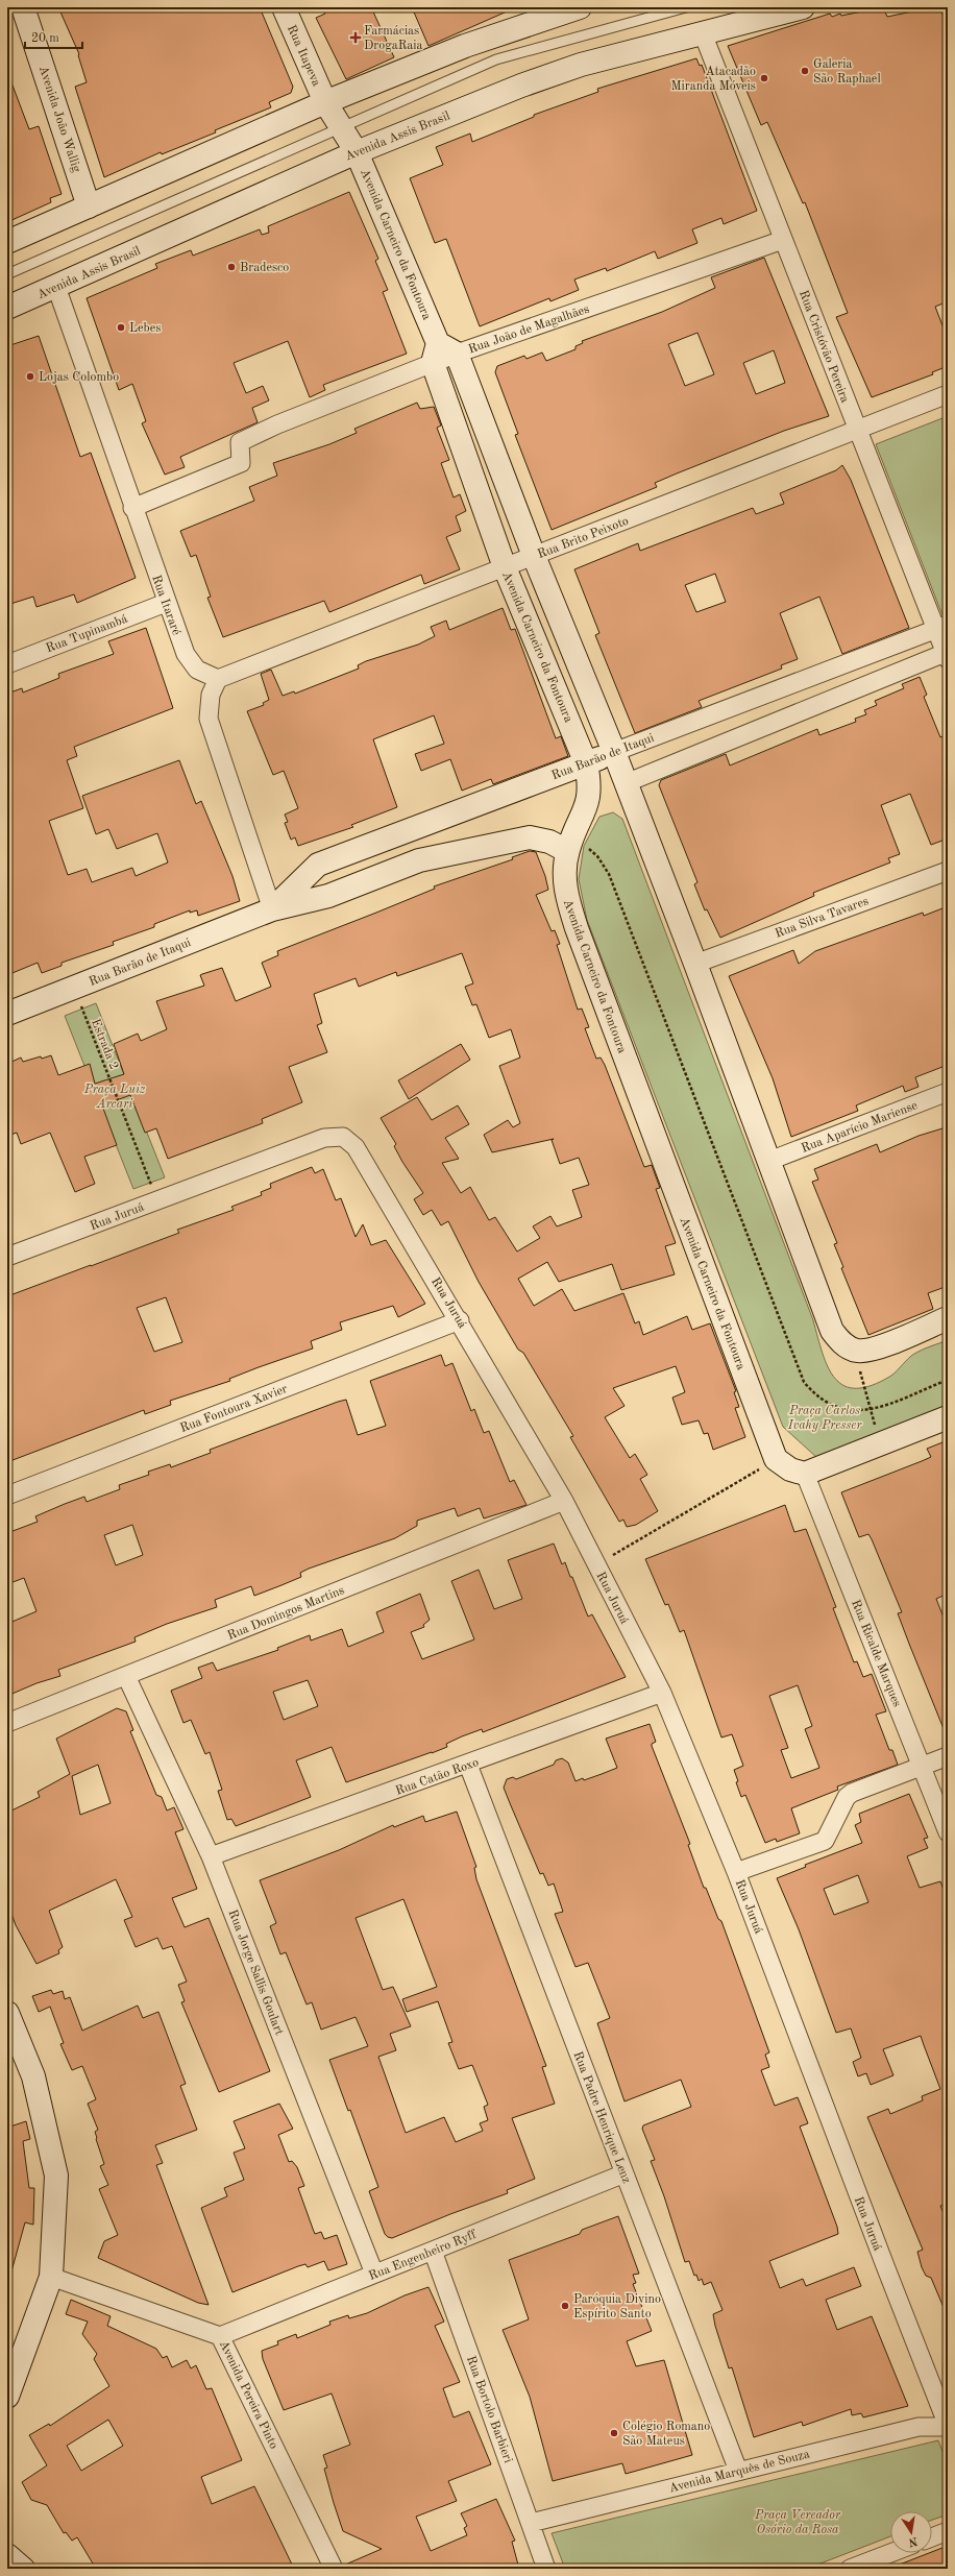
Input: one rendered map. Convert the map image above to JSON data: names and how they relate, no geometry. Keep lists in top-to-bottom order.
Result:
{
  "streets": {
    "main road": [
      "Rua Itapeva",
      "Avenida João Wallig",
      "Avenida Assis Brasil",
      "Avenida Carneiro da Fontoura",
      "Rua Barão de Itaqui"
    ],
    "street": [
      "Rua João de Magalhães",
      "Rua Cristóvão Pereira",
      "Rua Brito Peixoto",
      "Rua Itararé",
      "Rua Tupinambá",
      "Rua Silva Tavares",
      "Rua Aparício Mariense",
      "Rua Juruá",
      "Rua Fontoura Xavier",
      "Rua Domingos Martins",
      "Rua Ricalde Marques",
      "Rua Catão Roxo",
      "Rua Jorge Sallis Goulart",
      "Rua Padre Henrique Lenz",
      "Rua Engenheiro Ryff",
      "Avenida Pereira Pinto",
      "Rua Bortolo Barbieri",
      "Avenida Marquês de Souza"
    ],
    "path": ["Estrada 2"]
  },
  "crossings": [
    ["Rua Itapeva", "Avenida Carneiro da Fontoura"],
    ["Avenida Assis Brasil", "Avenida Carneiro da Fontoura"],
    ["Avenida Assis Brasil", "Rua Cristóvão Pereira"],
    ["Avenida Assis Brasil", "Rua Itararé"],
    ["Avenida Carneiro da Fontoura", "Rua João de Magalhães"],
    ["Avenida Carneiro da Fontoura", "Rua Brito Peixoto"],
    ["Avenida Carneiro da Fontoura", "Rua Barão de Itaqui"],
    ["Avenida Carneiro da Fontoura", "Rua Silva Tavares"],
    ["Avenida Carneiro da Fontoura", "Rua Aparício Mariense"],
    ["Rua João de Magalhães", "Rua Cristóvão Pereira"],
    ["Rua João de Magalhães", "Rua Itararé"],
    ["Rua Cristóvão Pereira", "Rua Brito Peixoto"],
    ["Rua Cristóvão Pereira", "Rua Barão de Itaqui"],
    ["Rua Brito Peixoto", "Rua Itararé"],
    ["Rua Itararé", "Rua Tupinambá"],
    ["Rua Barão de Itaqui", "Estrada 2"],
    ["Estrada 2", "Rua Juruá"],
    ["Rua Juruá", "Rua Fontoura Xavier"],
    ["Rua Juruá", "Rua Domingos Martins"],
    ["Rua Juruá", "Rua Catão Roxo"],
    ["Rua Juruá", "Avenida Marquês de Souza"],
    ["Rua Domingos Martins", "Rua Jorge Sallis Goulart"],
    ["Rua Catão Roxo", "Rua Jorge Sallis Goulart"],
    ["Rua Catão Roxo", "Rua Padre Henrique Lenz"],
    ["Rua Jorge Sallis Goulart", "Rua Engenheiro Ryff"],
    ["Rua Padre Henrique Lenz", "Rua Engenheiro Ryff"],
    ["Rua Padre Henrique Lenz", "Avenida Marquês de Souza"],
    ["Rua Engenheiro Ryff", "Avenida Pereira Pinto"],
    ["Rua Engenheiro Ryff", "Rua Bortolo Barbieri"],
    ["Rua Bortolo Barbieri", "Avenida Marquês de Souza"]
  ],
  "parks": ["Praça Luiz Arcari", "Praça Carlos Ivahy Presser", "Praça Vereador Osório da Rosa"],
  "places": {
    "health": ["Farmácias DrogaRaia"],
    "other": [
      "Galeria São Raphael",
      "Atacadão Miranda Móveis",
      "Bradesco",
      "Lebes",
      "Lojas Colombo",
      "Paróquia Divino Espírito Santo",
      "Colégio Romano São Mateus"
    ]
  },
  "scale_bar": "20 m",
  "north": "bottom"
}
